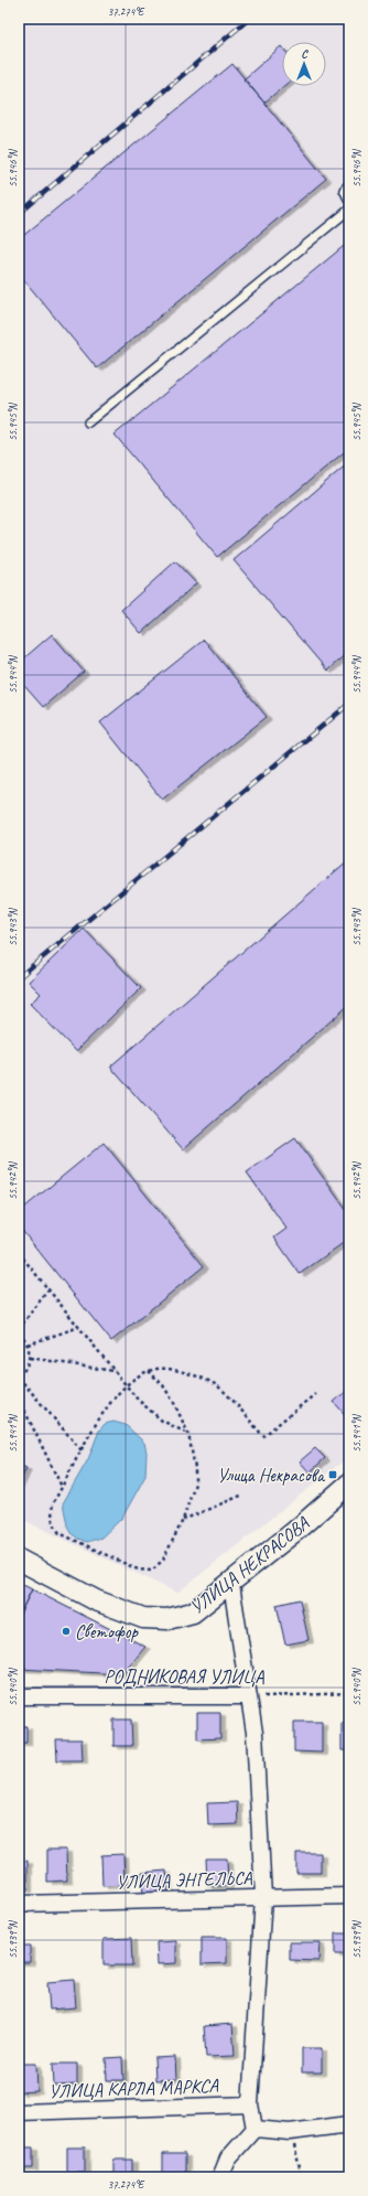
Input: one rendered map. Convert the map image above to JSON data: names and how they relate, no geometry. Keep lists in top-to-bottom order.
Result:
{
  "streets": {
    "street": [
      "УЛИЦА НЕКРАСОВА",
      "РОДНИКОВАЯ УЛИЦА",
      "УЛИЦА ЭНГЕЛЬСА",
      "УЛИЦА КАРЛА МАРКСА"
    ]
  },
  "places": {
    "transit": ["Улица Некрасова"],
    "other": ["Светофор"]
  },
  "north": "top",
  "coordinates": [
    "37.274°E",
    "55.946°N",
    "55.945°N",
    "55.944°N",
    "55.943°N",
    "55.942°N",
    "55.941°N",
    "55.940°N",
    "55.939°N"
  ]
}
